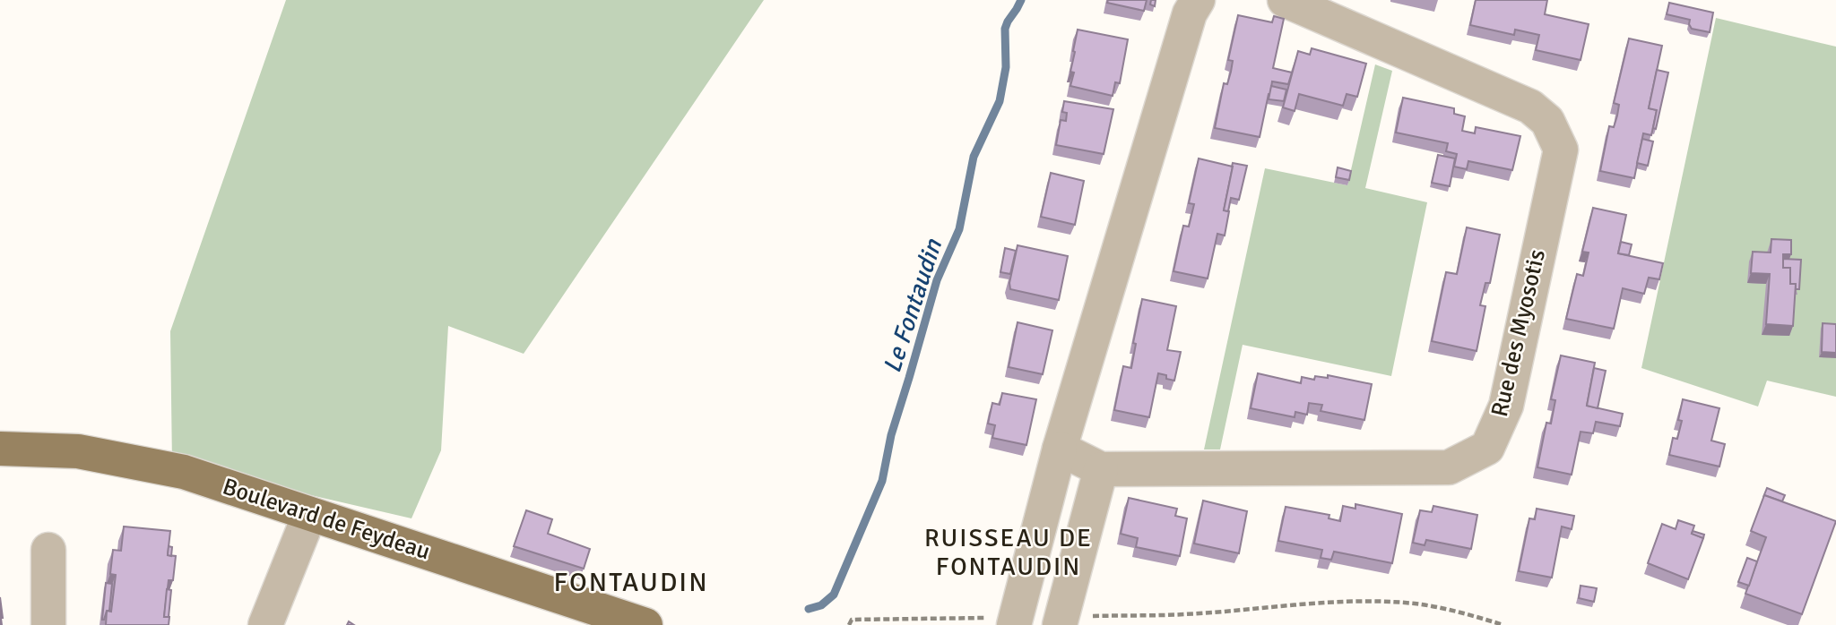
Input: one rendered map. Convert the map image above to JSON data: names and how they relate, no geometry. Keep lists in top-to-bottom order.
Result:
{
  "streets": {
    "main road": ["Boulevard de Feydeau"],
    "street": ["Rue des Myosotis"]
  },
  "districts": ["RUISSEAU DE FONTAUDIN", "FONTAUDIN"],
  "water": ["Le Fontaudin"]
}
